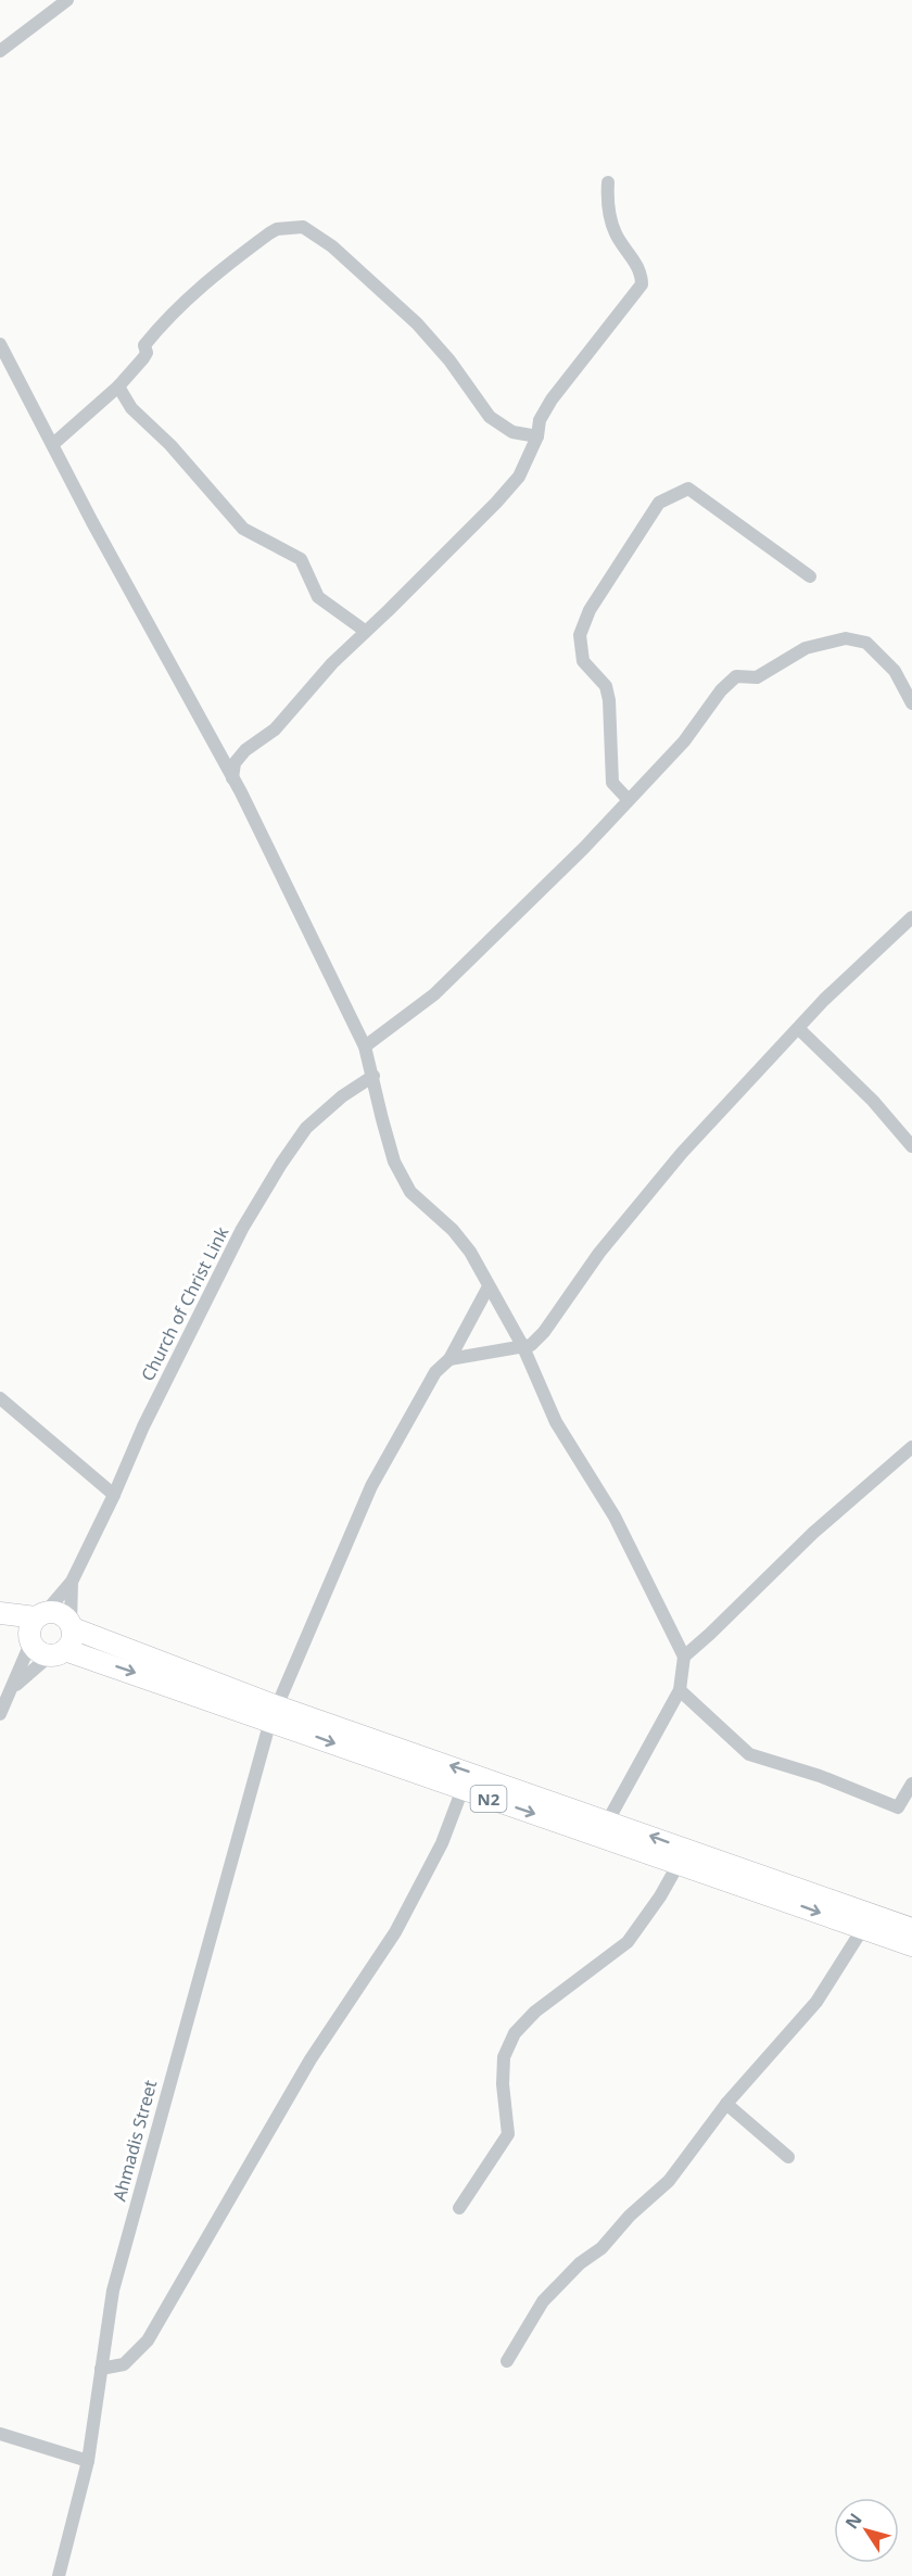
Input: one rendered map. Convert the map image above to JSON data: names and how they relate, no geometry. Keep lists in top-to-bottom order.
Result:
{
  "streets": {
    "highway": ["N2"],
    "street": ["Church of Christ Link", "Ahmadis Street"]
  },
  "crossings": [
    ["Church of Christ Link", "N2"],
    ["N2", "Ahmadis Street"]
  ],
  "north": "top left"
}
